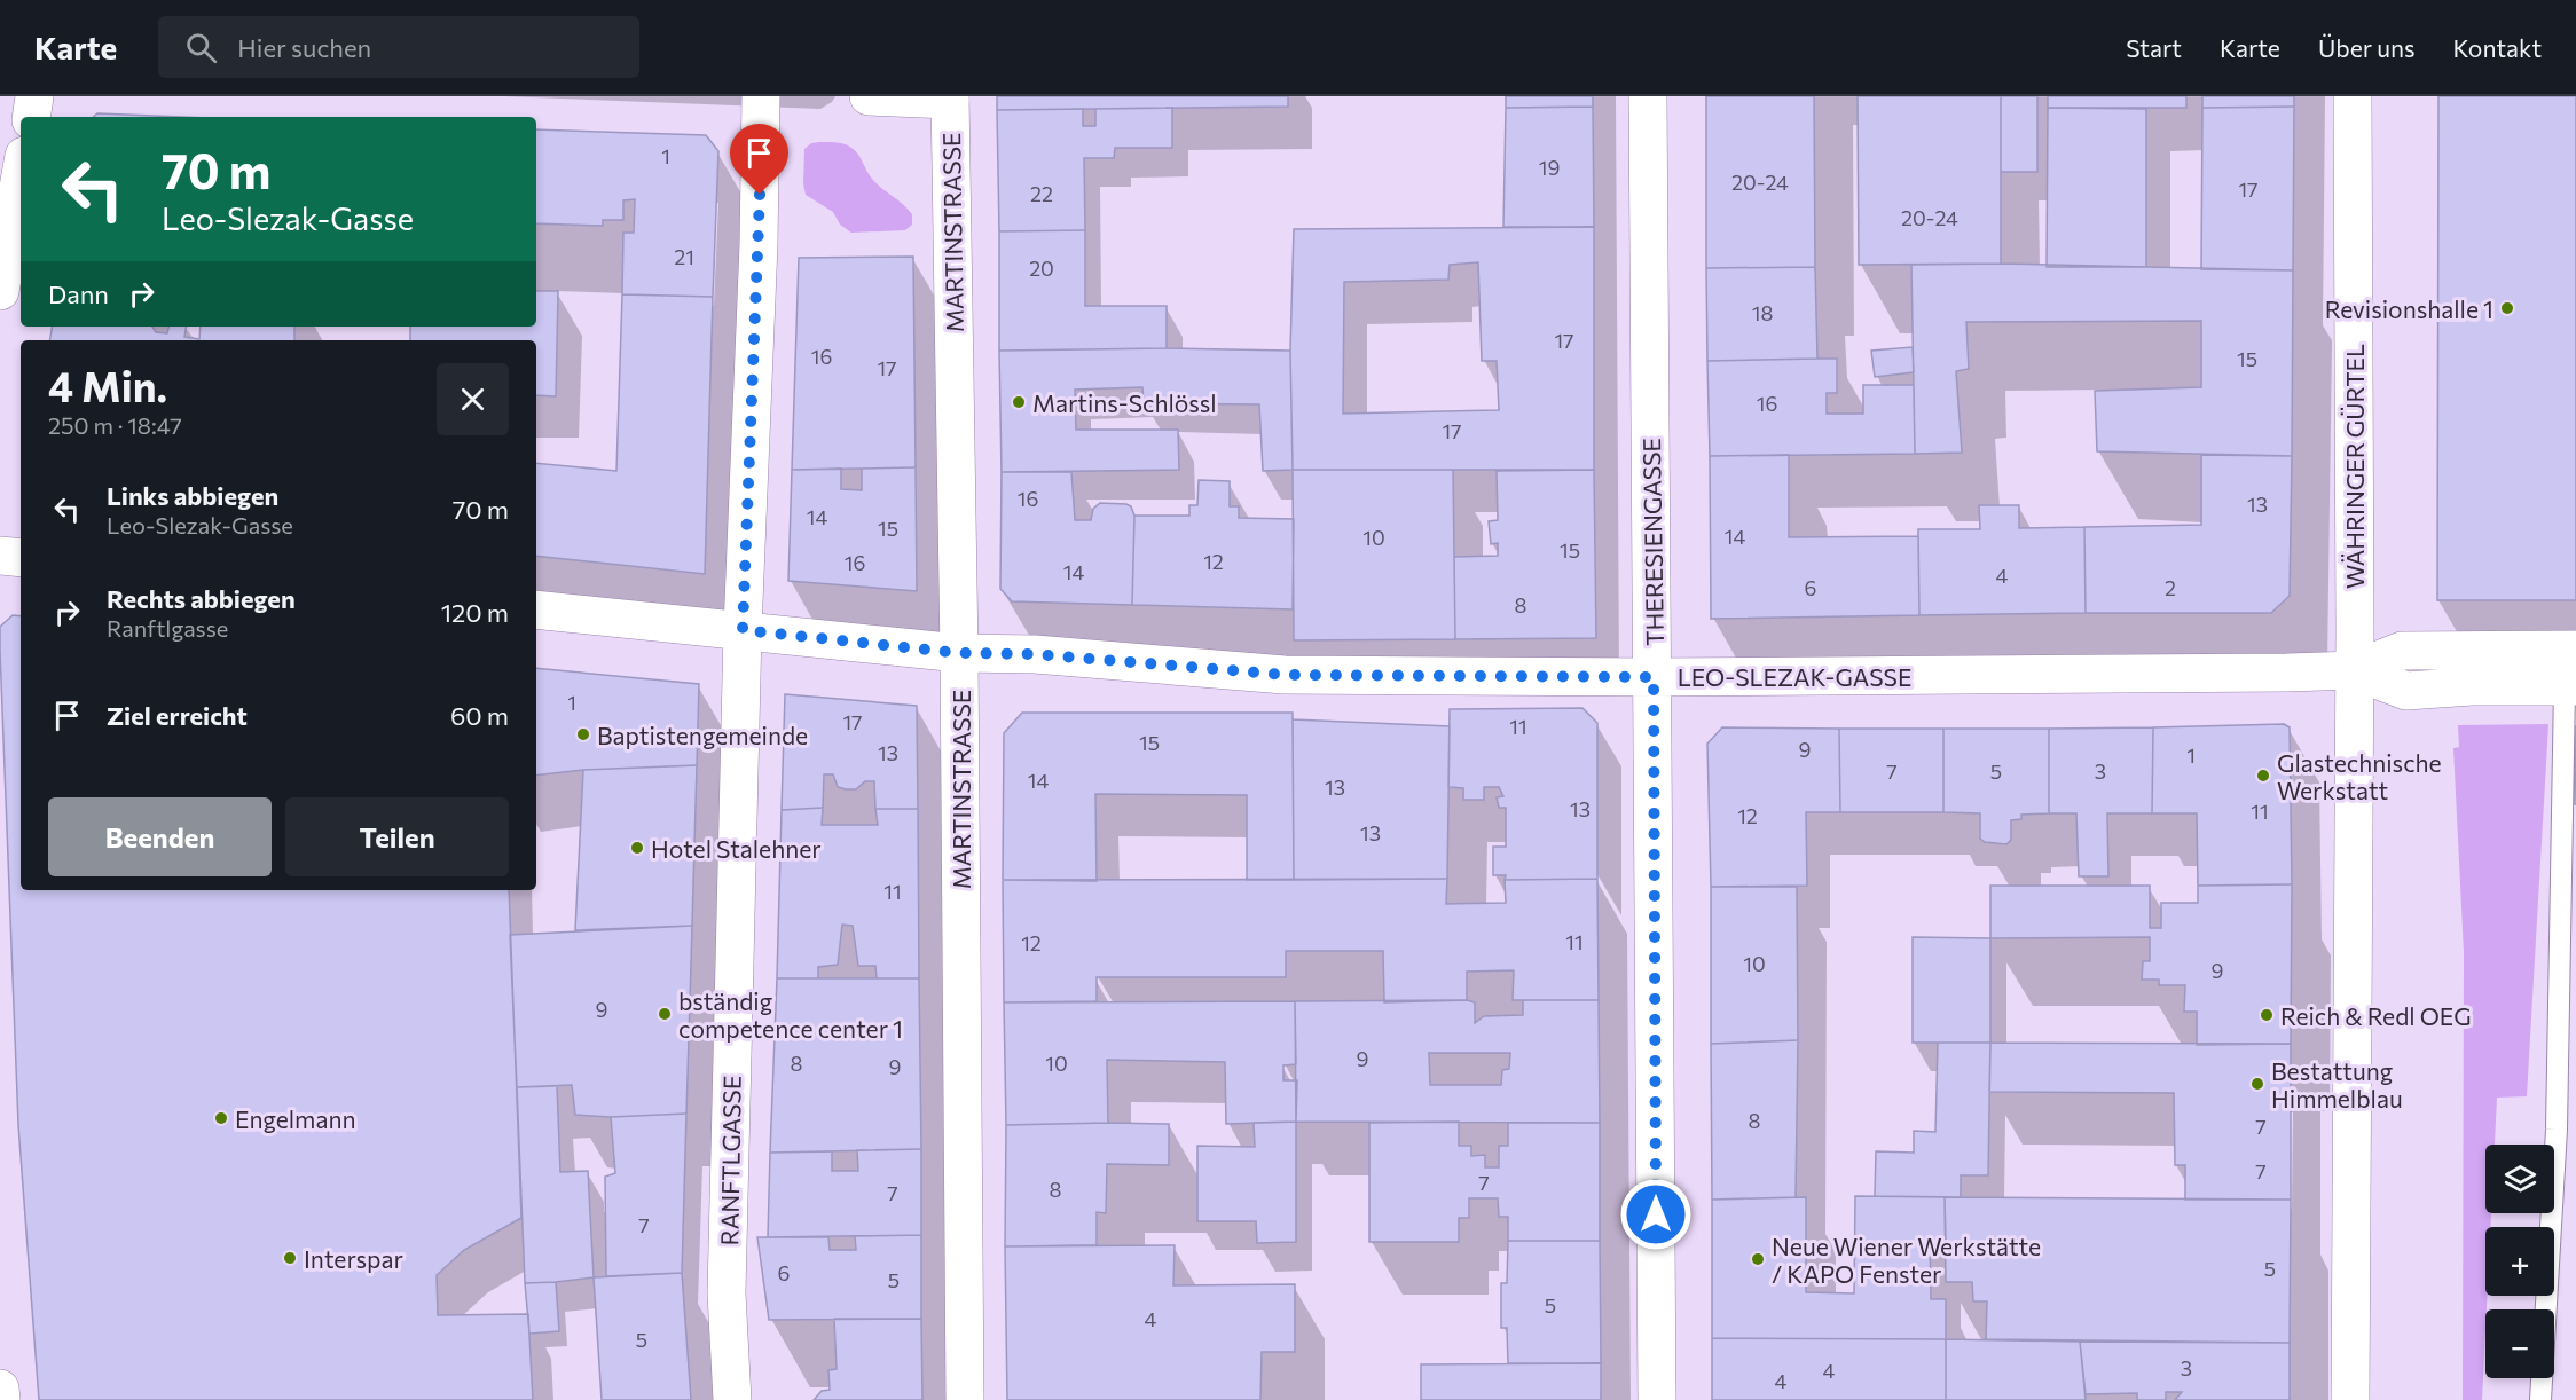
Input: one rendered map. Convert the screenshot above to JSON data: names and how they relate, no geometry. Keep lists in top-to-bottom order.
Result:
{
  "streets": {
    "street": [
      "MARTINSTRASSE",
      "WÄHRINGER GÜRTEL",
      "THERESIENGASSE",
      "LEO-SLEZAK-GASSE",
      "RANFTLGASSE"
    ]
  },
  "crossings": [
    ["MARTINSTRASSE", "LEO-SLEZAK-GASSE"],
    ["WÄHRINGER GÜRTEL", "LEO-SLEZAK-GASSE"],
    ["THERESIENGASSE", "LEO-SLEZAK-GASSE"],
    ["LEO-SLEZAK-GASSE", "RANFTLGASSE"]
  ],
  "places": [
    "Revisionshalle 1",
    "Martins-Schlössl",
    "Baptistengemeinde",
    "Glastechnische Werkstatt",
    "Hotel Stalehner",
    "bständig competence center 1",
    "Reich & Redl OEG",
    "Bestattung Himmelblau",
    "Engelmann",
    "Interspar",
    "Neue Wiener Werkstätte / KAPO Fenster"
  ],
  "house_numbers": [
    "1",
    "19",
    "20-24",
    "17",
    "22",
    "20-24",
    "21",
    "20",
    "18",
    "17",
    "16",
    "15",
    "17",
    "16",
    "17",
    "16",
    "13",
    "14",
    "15",
    "14",
    "10",
    "15",
    "12",
    "16",
    "14",
    "4",
    "6",
    "2",
    "8",
    "1",
    "17",
    "11",
    "15",
    "9",
    "13",
    "1",
    "7",
    "5",
    "3",
    "14",
    "13",
    "13",
    "11",
    "12",
    "13",
    "11",
    "11",
    "12",
    "10",
    "9",
    "9",
    "9",
    "8",
    "10",
    "9",
    "8",
    "7",
    "7",
    "7",
    "8",
    "7",
    "7",
    "5",
    "6",
    "5",
    "5",
    "4",
    "5",
    "3",
    "4",
    "4"
  ],
  "page": {
    "header": "Karte",
    "search": "Hier suchen",
    "nav": [
      "Start",
      "Karte",
      "Über uns",
      "Kontakt"
    ],
    "turn": ["70 m", "Leo-Slezak-Gasse"],
    "then": "Dann",
    "heading": ["4 Min.", "250 m · 18:47"],
    "list": [
      {
        "name": "Links abbiegen",
        "note": "Leo-Slezak-Gasse",
        "value": "70 m"
      },
      {
        "name": "Rechts abbiegen",
        "note": "Ranftlgasse",
        "value": "120 m"
      },
      {
        "name": "Ziel erreicht",
        "value": "60 m"
      }
    ],
    "buttons": ["Beenden", "Teilen"],
    "map_buttons": ["+", "−"]
  }
}
